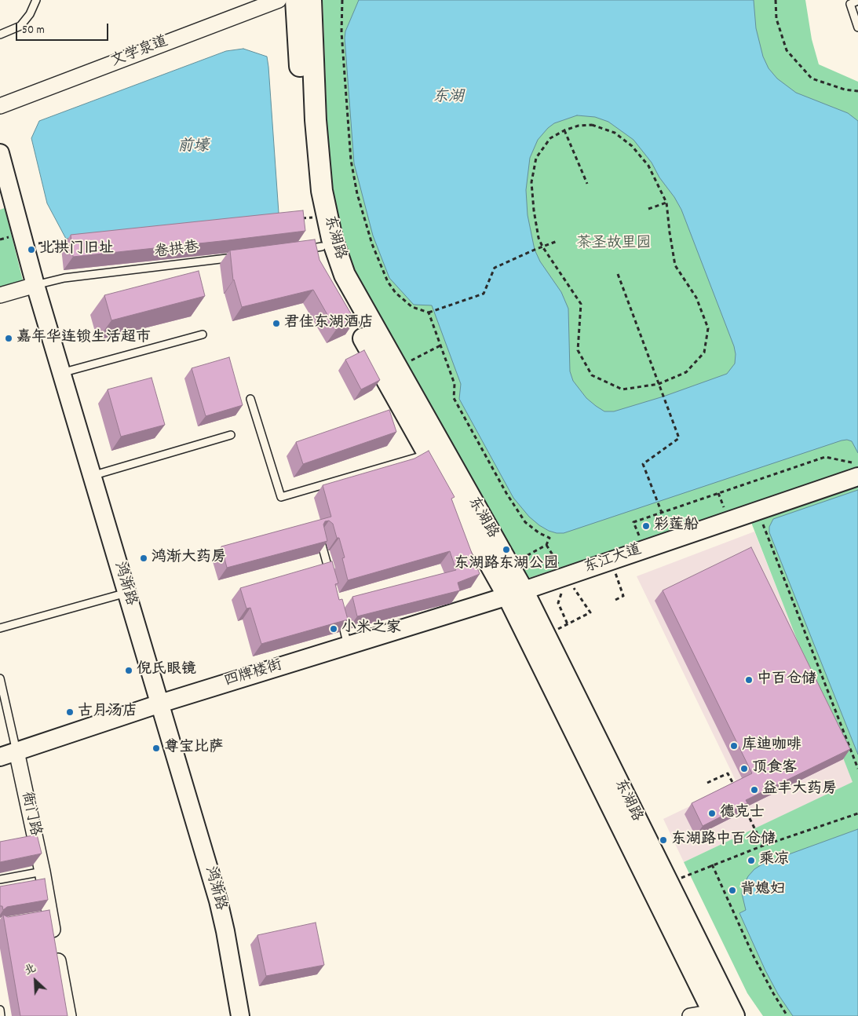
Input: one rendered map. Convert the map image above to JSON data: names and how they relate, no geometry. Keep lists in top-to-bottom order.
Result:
{
  "streets": {
    "main road": ["东湖路"],
    "street": [
      "文学泉道",
      "东江大道",
      "鸿渐路",
      "四牌楼街",
      "衙门路"
    ],
    "lane": ["卷拱巷"]
  },
  "crossings": [
    ["东湖路", "东江大道"],
    ["东湖路", "四牌楼街"],
    ["卷拱巷", "鸿渐路"],
    ["东江大道", "四牌楼街"],
    ["鸿渐路", "四牌楼街"],
    ["四牌楼街", "衙门路"]
  ],
  "water": ["东湖", "前壕"],
  "parks": ["茶圣故里园"],
  "places": [
    "北拱门旧址",
    "君佳东湖酒店",
    "嘉年华连锁生活超市",
    "彩莲船",
    "东湖路东湖公园",
    "鸿渐大药房",
    "小米之家",
    "倪氏眼镜",
    "中百仓储",
    "古月汤店",
    "库迪咖啡",
    "尊宝比萨",
    "顶食客",
    "益丰大药房",
    "德克士",
    "东湖路中百仓储",
    "乘凉",
    "背媳妇"
  ],
  "scale_bar": "50 m",
  "north": "top left"
}
